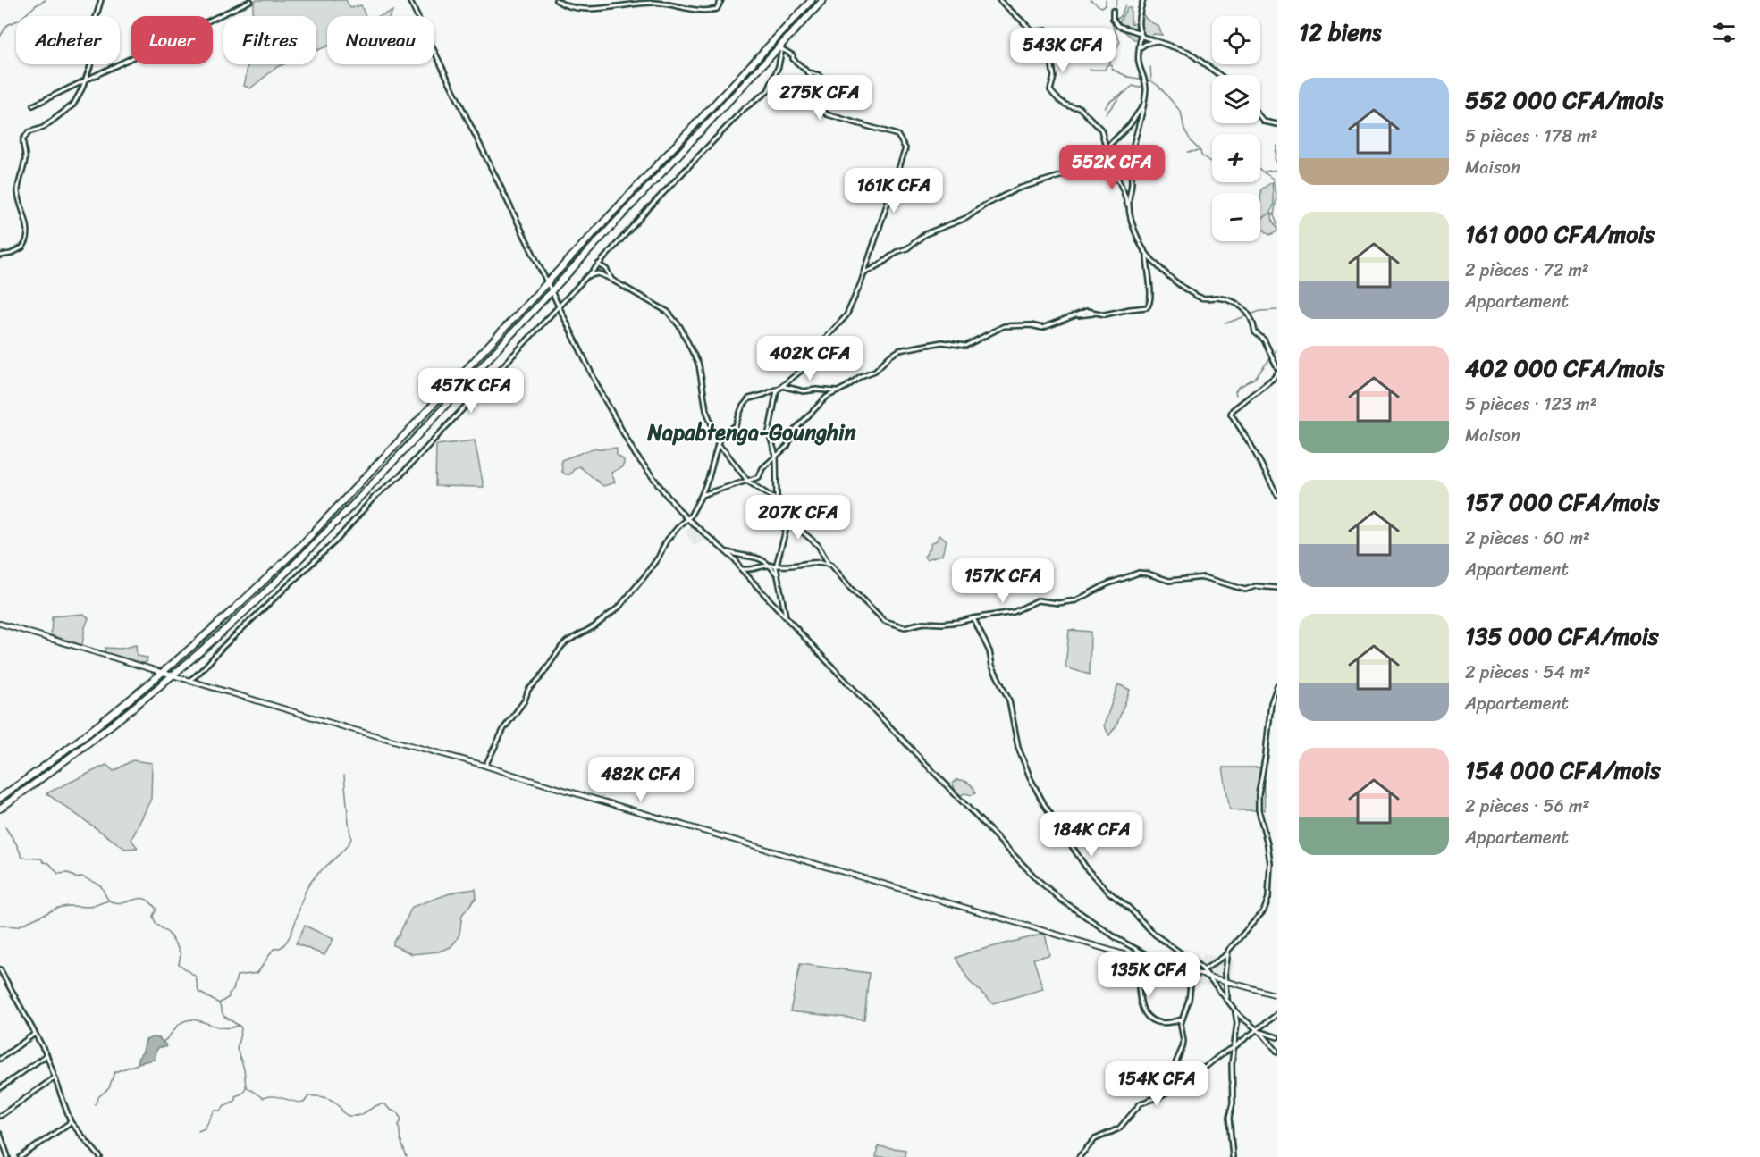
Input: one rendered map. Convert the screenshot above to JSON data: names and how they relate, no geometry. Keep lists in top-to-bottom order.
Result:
{
  "districts": ["Napabtenga-Gounghin"],
  "page": {
    "heading": "12 biens",
    "map_buttons": ["+", "−"],
    "chip": [
      "Acheter",
      "Louer",
      "Filtres",
      "Nouveau"
    ],
    "price": [
      "543K CFA",
      "275K CFA",
      "552K CFA",
      "161K CFA",
      "402K CFA",
      "457K CFA",
      "207K CFA",
      "157K CFA",
      "482K CFA",
      "184K CFA",
      "135K CFA",
      "154K CFA"
    ],
    "list": [
      {
        "name": "552 000 CFA/mois",
        "note": "5 pièces · 178 m² · Maison"
      },
      {
        "name": "161 000 CFA/mois",
        "note": "2 pièces · 72 m² · Appartement"
      },
      {
        "name": "402 000 CFA/mois",
        "note": "5 pièces · 123 m² · Maison"
      },
      {
        "name": "157 000 CFA/mois",
        "note": "2 pièces · 60 m² · Appartement"
      },
      {
        "name": "135 000 CFA/mois",
        "note": "2 pièces · 54 m² · Appartement"
      },
      {
        "name": "154 000 CFA/mois",
        "note": "2 pièces · 56 m² · Appartement"
      }
    ]
  }
}
